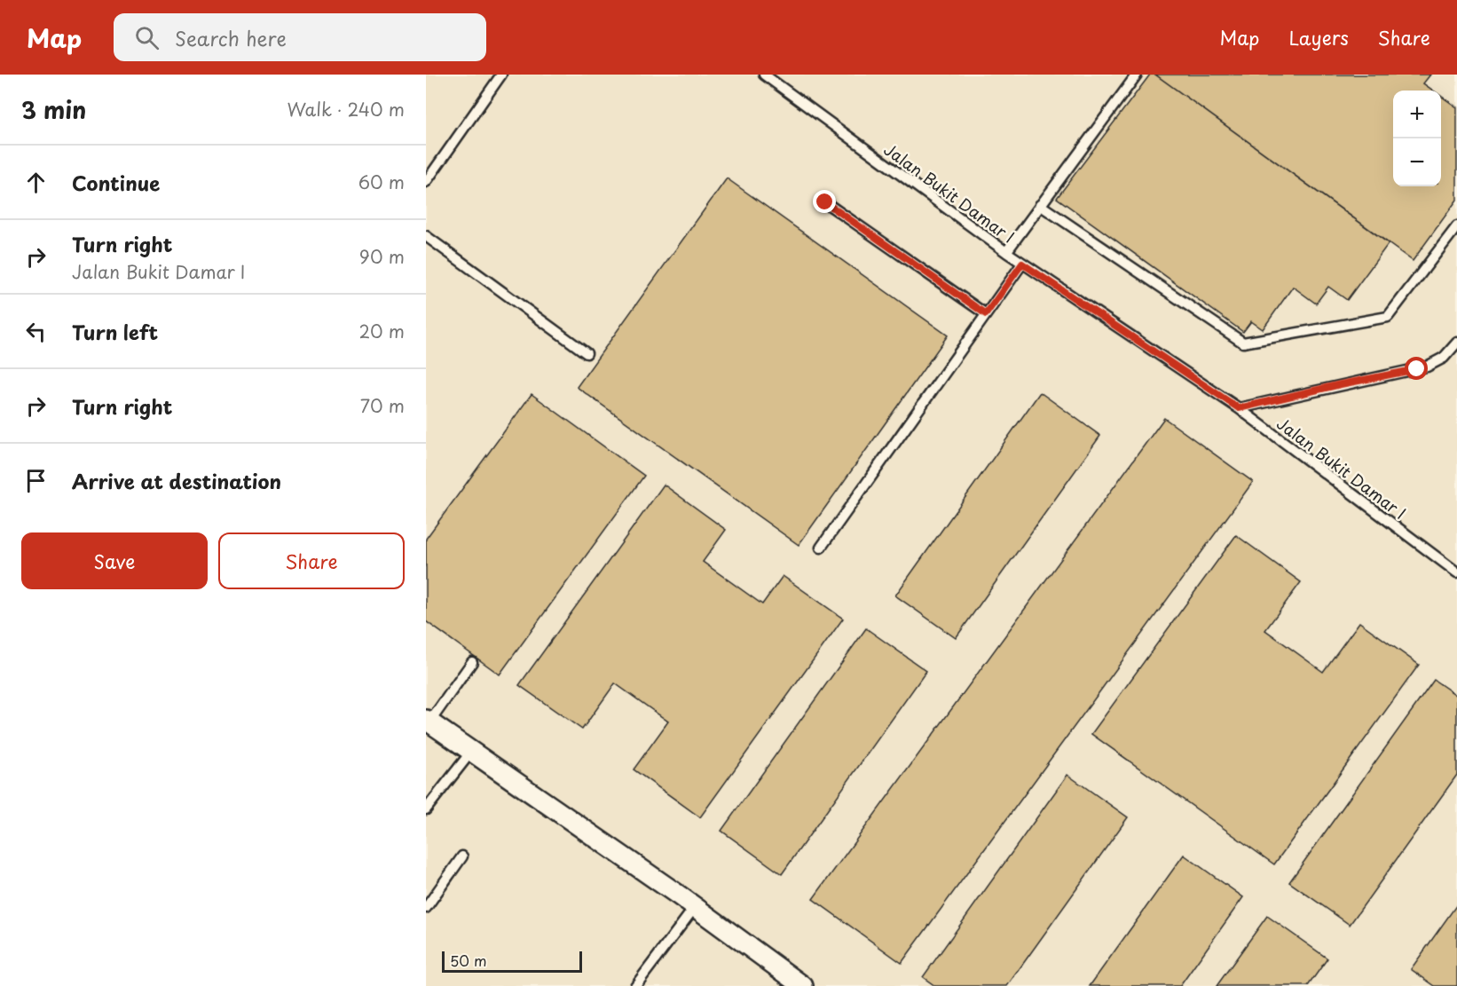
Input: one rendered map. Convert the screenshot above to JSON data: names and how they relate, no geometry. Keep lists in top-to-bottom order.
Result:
{
  "streets": {
    "lane": ["Jalan Bukit Damar I"]
  },
  "scale_bar": "50 m",
  "page": {
    "header": "Map",
    "search": "Search here",
    "nav": ["Map", "Layers", "Share"],
    "heading": ["3 min", "Walk · 240 m"],
    "map_buttons": ["+", "−"],
    "list": [
      ["Continue", "60 m"],
      ["Turn right", "Jalan Bukit Damar I", "90 m"],
      ["Turn left", "20 m"],
      ["Turn right", "70 m"],
      "Arrive at destination"
    ],
    "buttons": ["Save", "Share"],
    "scale": "50 m"
  }
}
